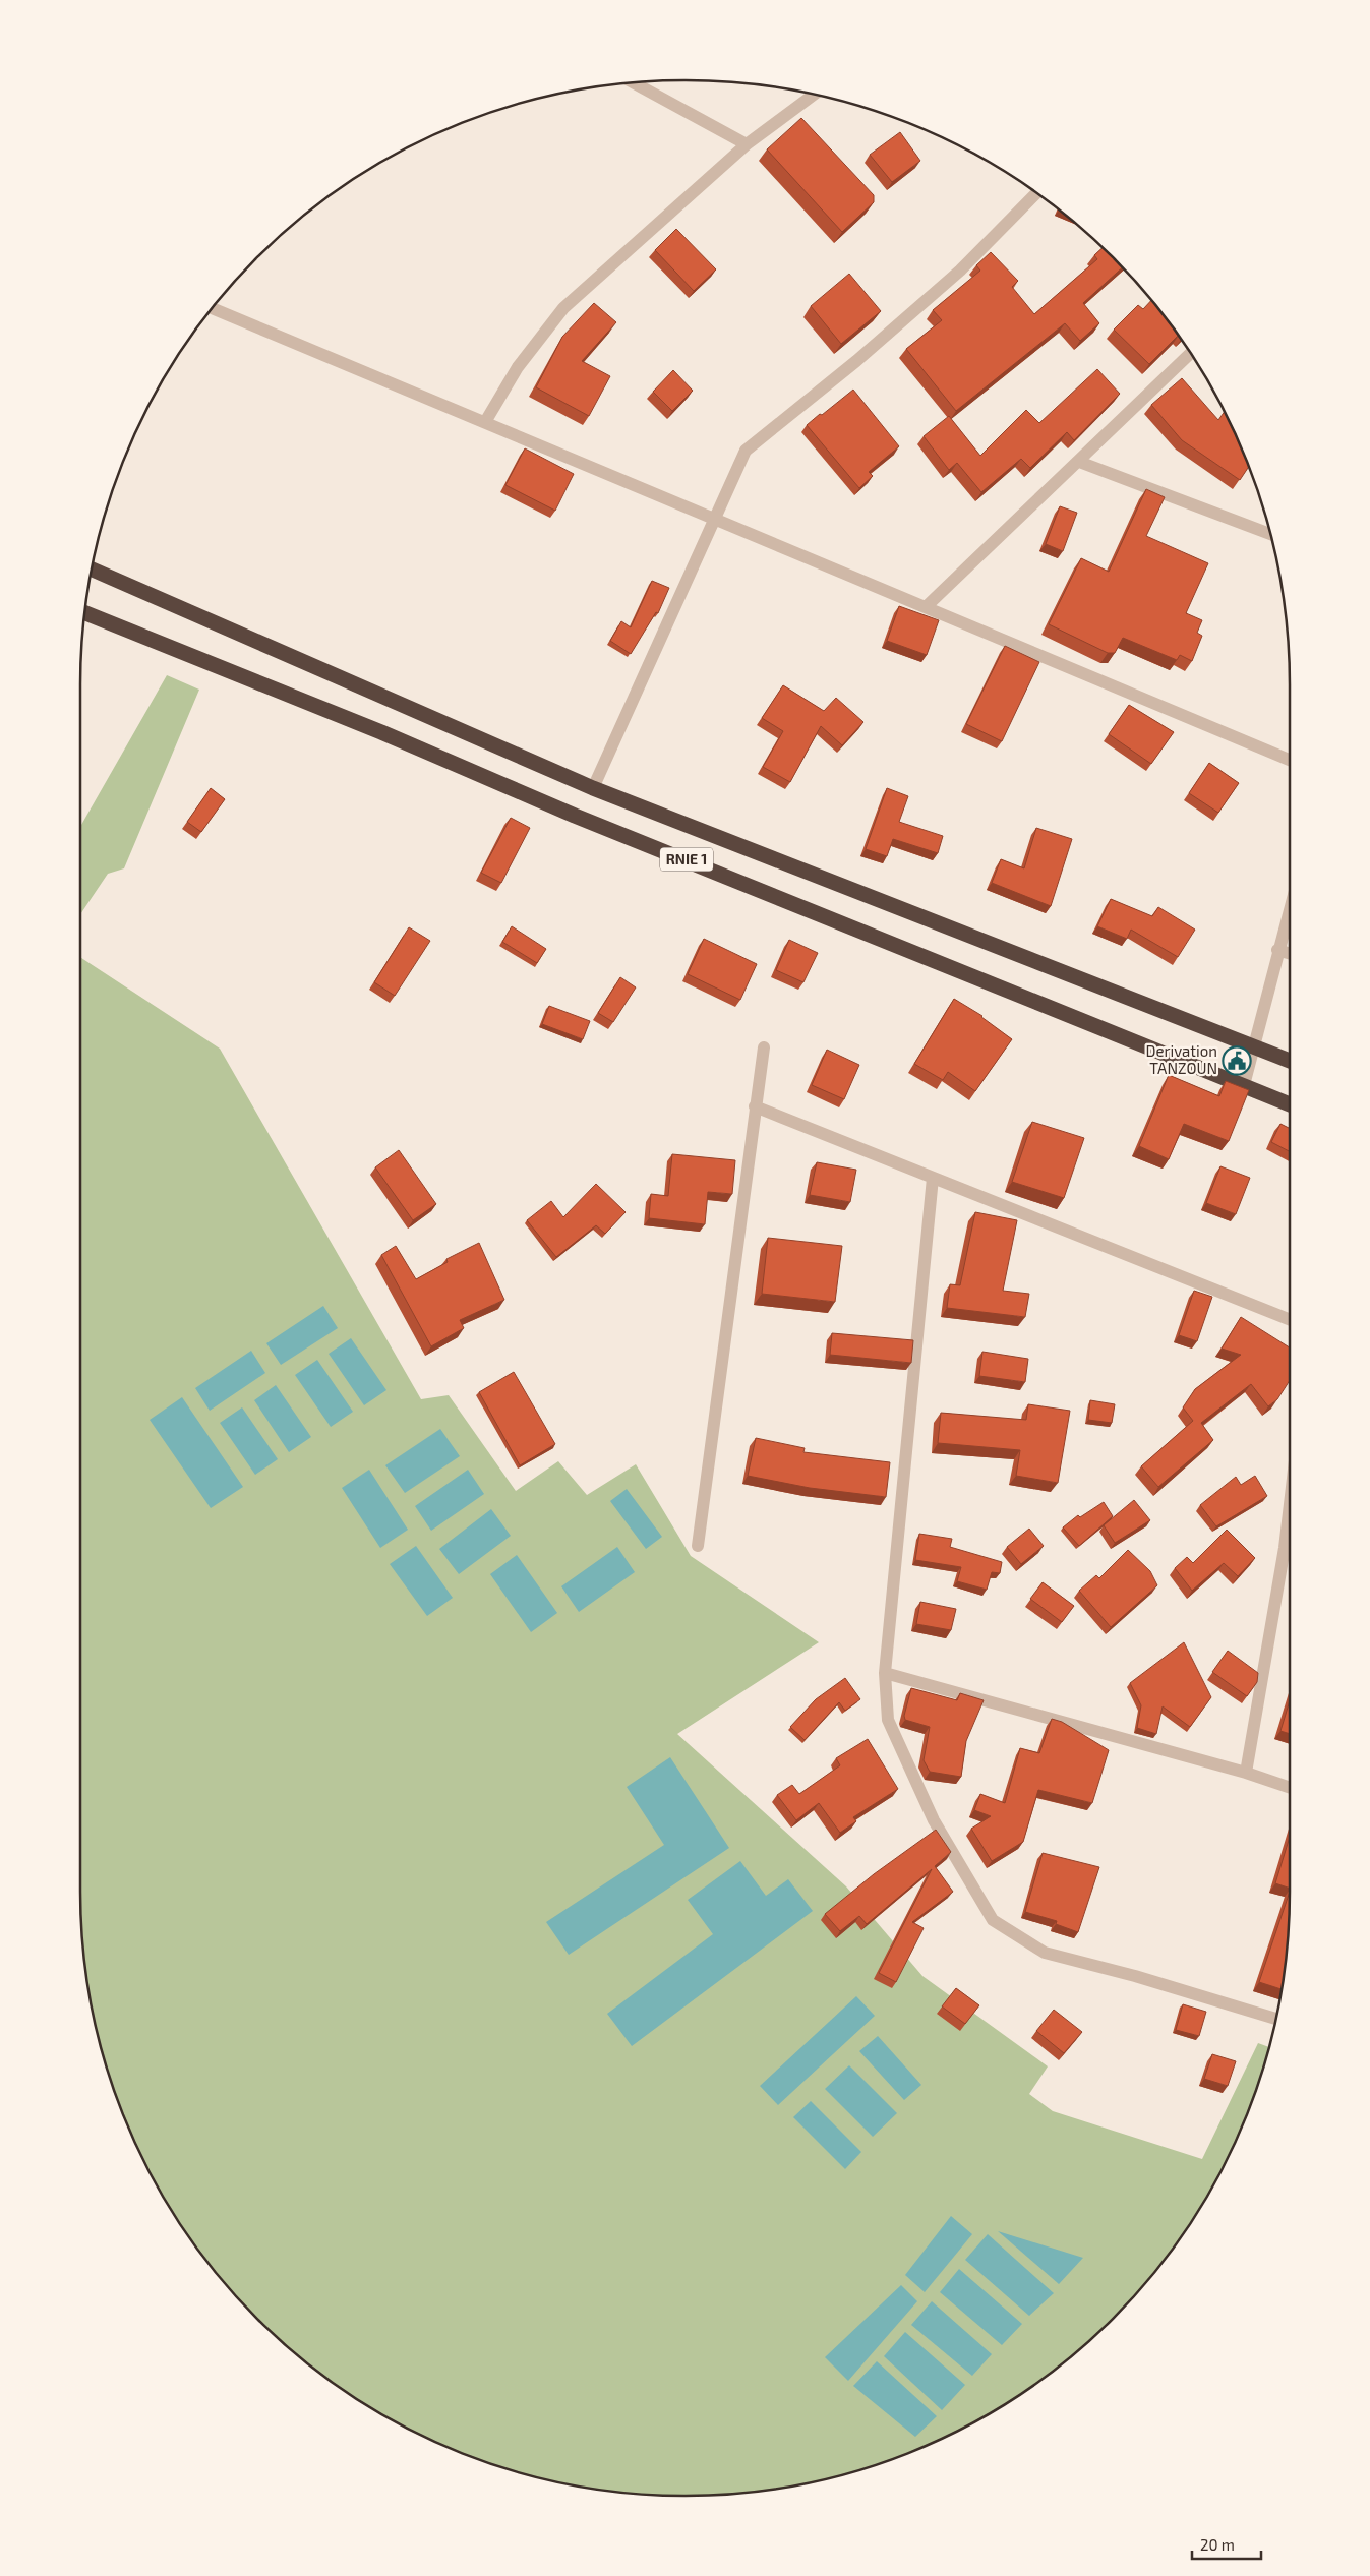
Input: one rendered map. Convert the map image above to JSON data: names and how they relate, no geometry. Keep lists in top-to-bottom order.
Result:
{
  "streets": {
    "highway": ["RNIE 1"]
  },
  "places": {
    "public building": ["Derivation TANZOUN"]
  },
  "scale_bar": "20 m"
}
